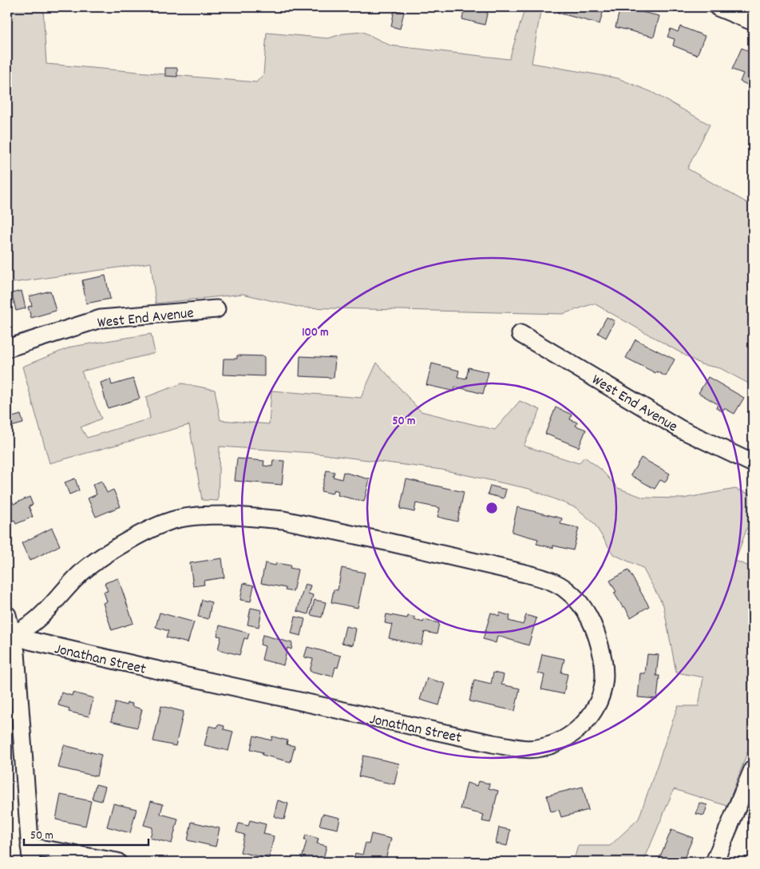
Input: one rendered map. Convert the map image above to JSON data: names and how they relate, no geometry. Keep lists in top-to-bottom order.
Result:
{
  "streets": {
    "street": ["West End Avenue", "Jonathan Street"]
  },
  "scale_bar": "50 m",
  "rings": ["100 m", "50 m"]
}
